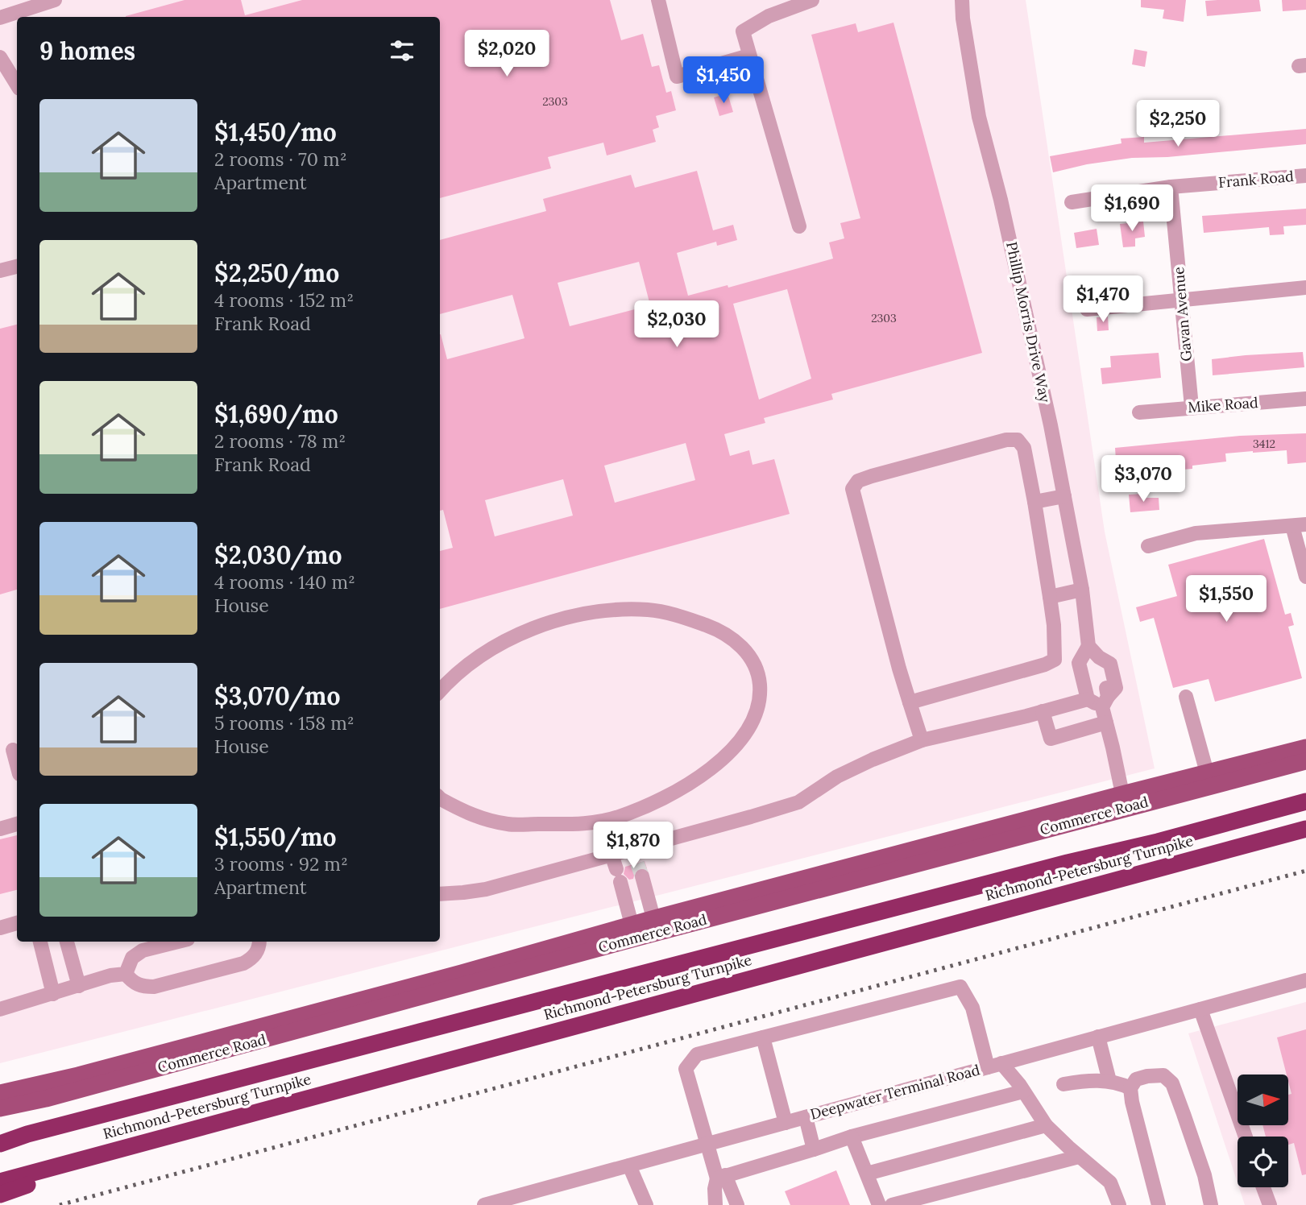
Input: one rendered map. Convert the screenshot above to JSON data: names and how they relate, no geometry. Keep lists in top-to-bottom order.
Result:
{
  "streets": {
    "highway": ["Richmond-Petersburg Turnpike"],
    "main road": ["Commerce Road"],
    "street": [
      "Frank Road",
      "Gavan Avenue",
      "Phillip Morris Drive Way",
      "Mike Road",
      "Deepwater Terminal Road"
    ]
  },
  "crossings": [
    ["Frank Road", "Gavan Avenue"],
    ["Gavan Avenue", "Mike Road"]
  ],
  "house_numbers": ["2303", "2303", "3412"],
  "north": "right",
  "page": {
    "heading": "9 homes",
    "price": [
      "$2,020",
      "$1,450",
      "$2,250",
      "$1,690",
      "$1,470",
      "$2,030",
      "$3,070",
      "$1,550",
      "$1,870"
    ],
    "list": [
      {
        "name": "$1,450/mo",
        "note": "2 rooms · 70 m² · Apartment"
      },
      {
        "name": "$2,250/mo",
        "note": "4 rooms · 152 m² · Frank Road"
      },
      {
        "name": "$1,690/mo",
        "note": "2 rooms · 78 m² · Frank Road"
      },
      {
        "name": "$2,030/mo",
        "note": "4 rooms · 140 m² · House"
      },
      {
        "name": "$3,070/mo",
        "note": "5 rooms · 158 m² · House"
      },
      {
        "name": "$1,550/mo",
        "note": "3 rooms · 92 m² · Apartment"
      }
    ]
  }
}
